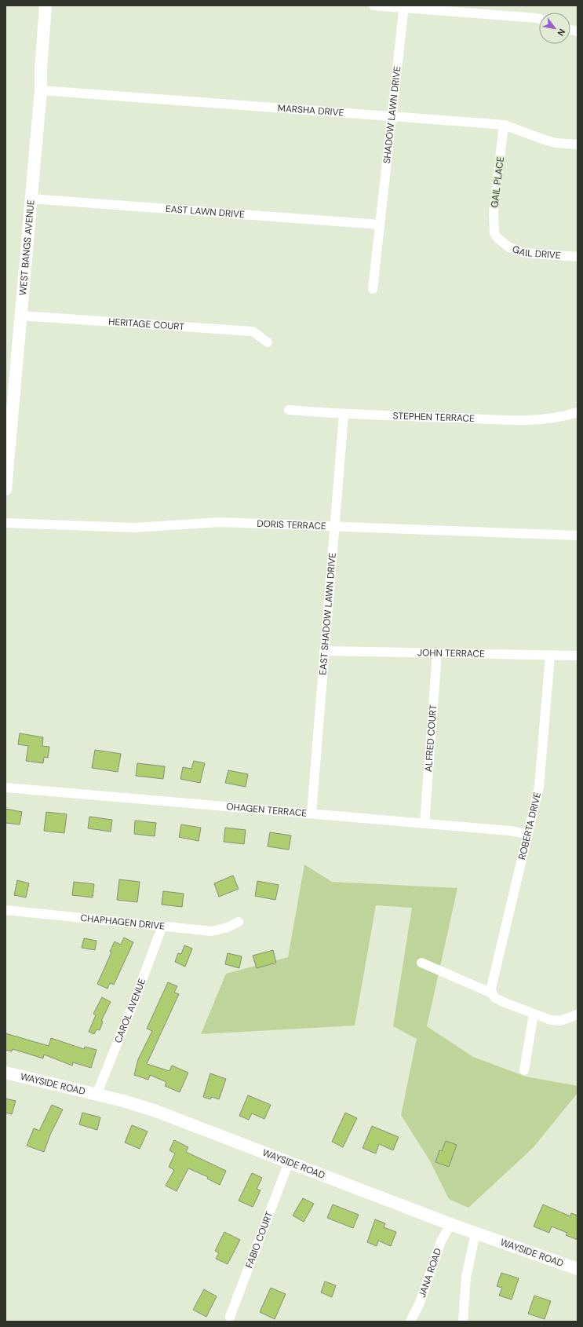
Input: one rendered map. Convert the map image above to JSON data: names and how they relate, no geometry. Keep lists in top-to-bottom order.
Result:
{
  "streets": {
    "street": [
      "MARSHA DRIVE",
      "SHADOW LAWN DRIVE",
      "GAIL PLACE",
      "EAST LAWN DRIVE",
      "WEST BANGS AVENUE",
      "GAIL DRIVE",
      "HERITAGE COURT",
      "STEPHEN TERRACE",
      "DORIS TERRACE",
      "EAST SHADOW LAWN DRIVE",
      "JOHN TERRACE",
      "ALFRED COURT",
      "OHAGEN TERRACE",
      "ROBERTA DRIVE",
      "CHAPHAGEN DRIVE",
      "CAROL AVENUE",
      "WAYSIDE ROAD",
      "FABIO COURT",
      "JANA ROAD"
    ]
  },
  "crossings": [
    ["MARSHA DRIVE", "SHADOW LAWN DRIVE"],
    ["MARSHA DRIVE", "GAIL PLACE"],
    ["MARSHA DRIVE", "WEST BANGS AVENUE"],
    ["SHADOW LAWN DRIVE", "EAST LAWN DRIVE"],
    ["GAIL PLACE", "GAIL DRIVE"],
    ["EAST LAWN DRIVE", "WEST BANGS AVENUE"],
    ["WEST BANGS AVENUE", "HERITAGE COURT"],
    ["STEPHEN TERRACE", "EAST SHADOW LAWN DRIVE"],
    ["DORIS TERRACE", "EAST SHADOW LAWN DRIVE"],
    ["EAST SHADOW LAWN DRIVE", "JOHN TERRACE"],
    ["EAST SHADOW LAWN DRIVE", "OHAGEN TERRACE"],
    ["JOHN TERRACE", "ALFRED COURT"],
    ["JOHN TERRACE", "ROBERTA DRIVE"],
    ["ALFRED COURT", "OHAGEN TERRACE"],
    ["OHAGEN TERRACE", "ROBERTA DRIVE"],
    ["CHAPHAGEN DRIVE", "CAROL AVENUE"],
    ["CAROL AVENUE", "WAYSIDE ROAD"],
    ["WAYSIDE ROAD", "FABIO COURT"],
    ["WAYSIDE ROAD", "JANA ROAD"]
  ],
  "north": "bottom right"
}
